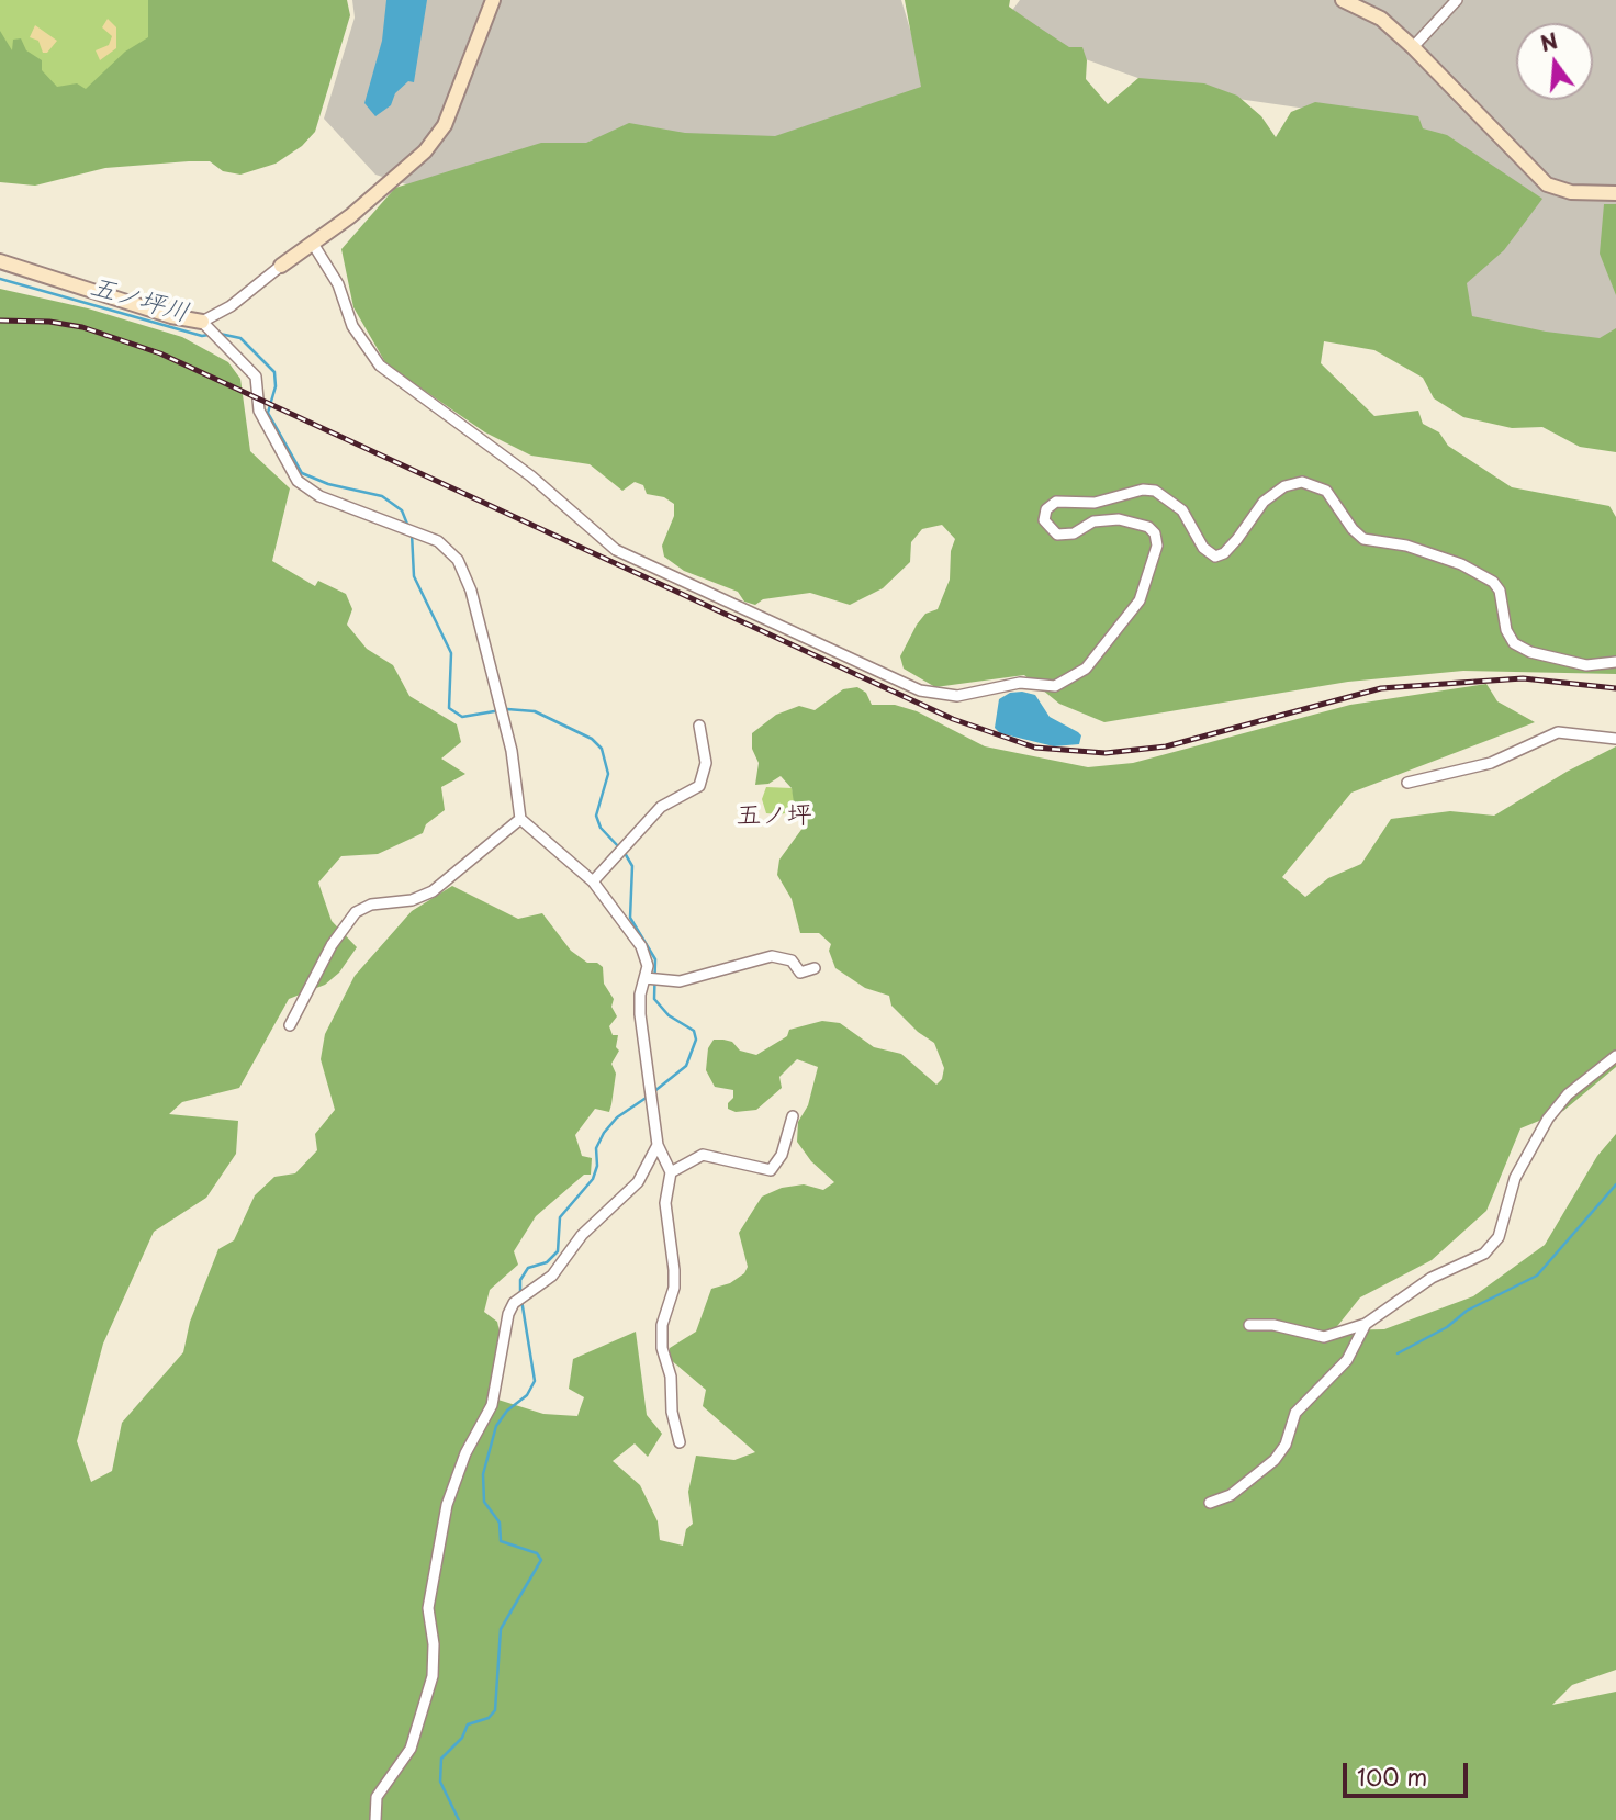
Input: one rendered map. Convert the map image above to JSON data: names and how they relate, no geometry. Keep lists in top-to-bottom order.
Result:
{
  "districts": ["五ノ坪"],
  "water": ["五ノ坪川"],
  "scale_bar": "100 m",
  "north": "top"
}
